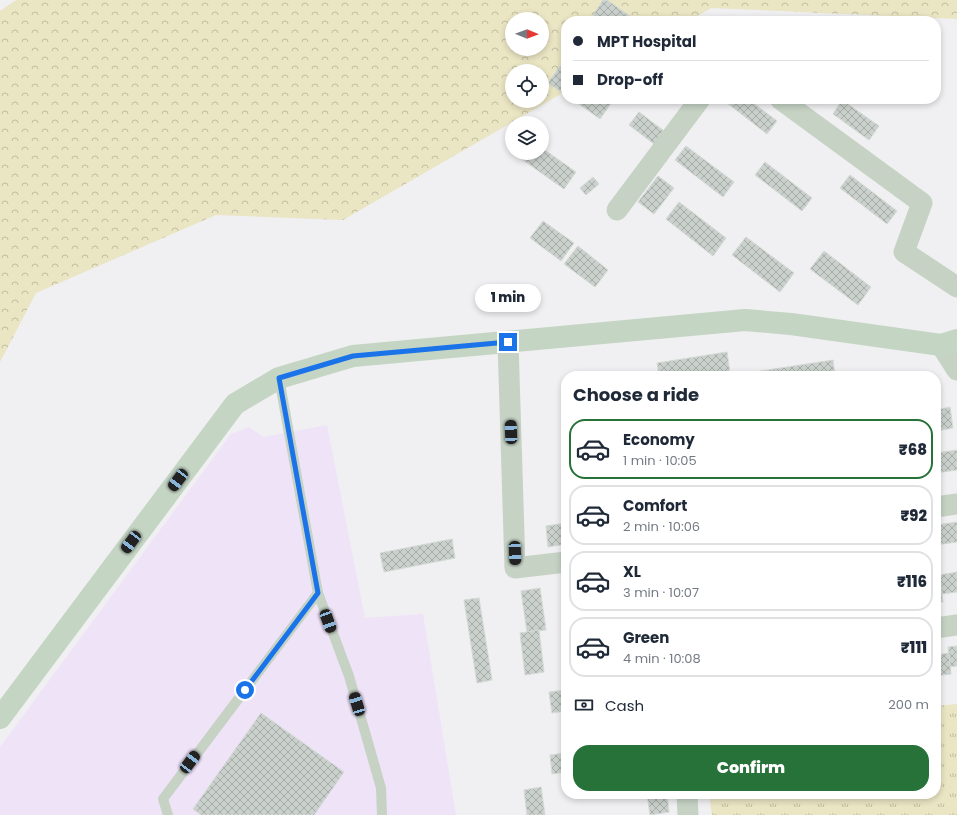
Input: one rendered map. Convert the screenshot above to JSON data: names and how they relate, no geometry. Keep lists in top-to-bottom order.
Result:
{
  "north": "right",
  "page": {
    "banner": ["MPT Hospital", "Drop-off"],
    "bubble": "1 min",
    "heading": "Choose a ride",
    "list": [
      {
        "name": "Economy",
        "note": "1 min · 10:05",
        "value": "₹68"
      },
      {
        "name": "Comfort",
        "note": "2 min · 10:06",
        "value": "₹92"
      },
      {
        "name": "XL",
        "note": "3 min · 10:07",
        "value": "₹116"
      },
      {
        "name": "Green",
        "note": "4 min · 10:08",
        "value": "₹111"
      }
    ],
    "pay": ["Cash", "200 m"],
    "buttons": "Confirm"
  }
}
